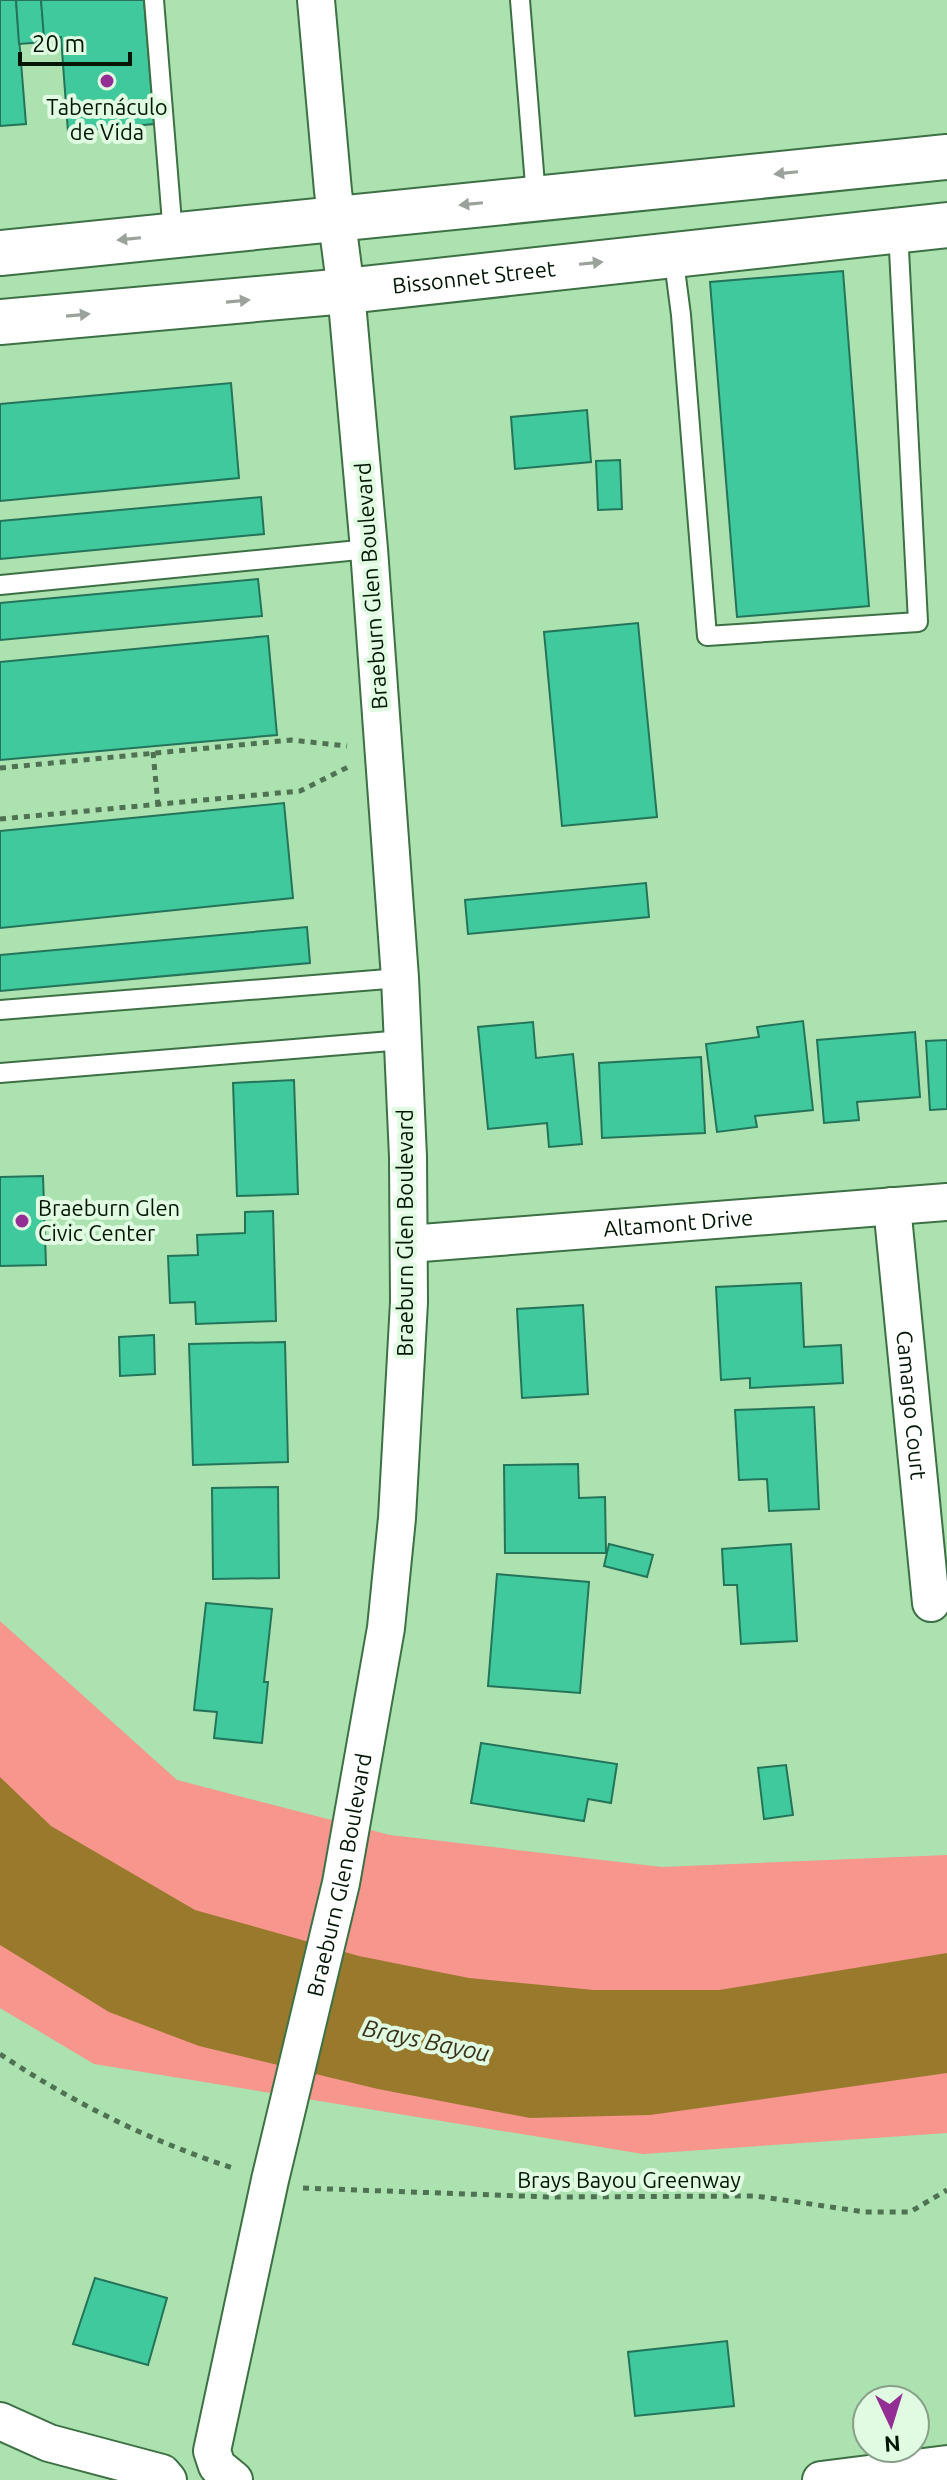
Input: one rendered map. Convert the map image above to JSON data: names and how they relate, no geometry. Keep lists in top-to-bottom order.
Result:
{
  "streets": {
    "main road": ["Bissonnet Street"],
    "street": ["Braeburn Glen Boulevard", "Altamont Drive", "Camargo Court"],
    "path": ["Brays Bayou Greenway"]
  },
  "crossings": [
    ["Bissonnet Street", "Braeburn Glen Boulevard"],
    ["Braeburn Glen Boulevard", "Altamont Drive"],
    ["Altamont Drive", "Camargo Court"]
  ],
  "water": ["Brays Bayou"],
  "places": ["Tabernáculo de Vida", "Braeburn Glen Civic Center"],
  "scale_bar": "20 m",
  "north": "bottom"
}
